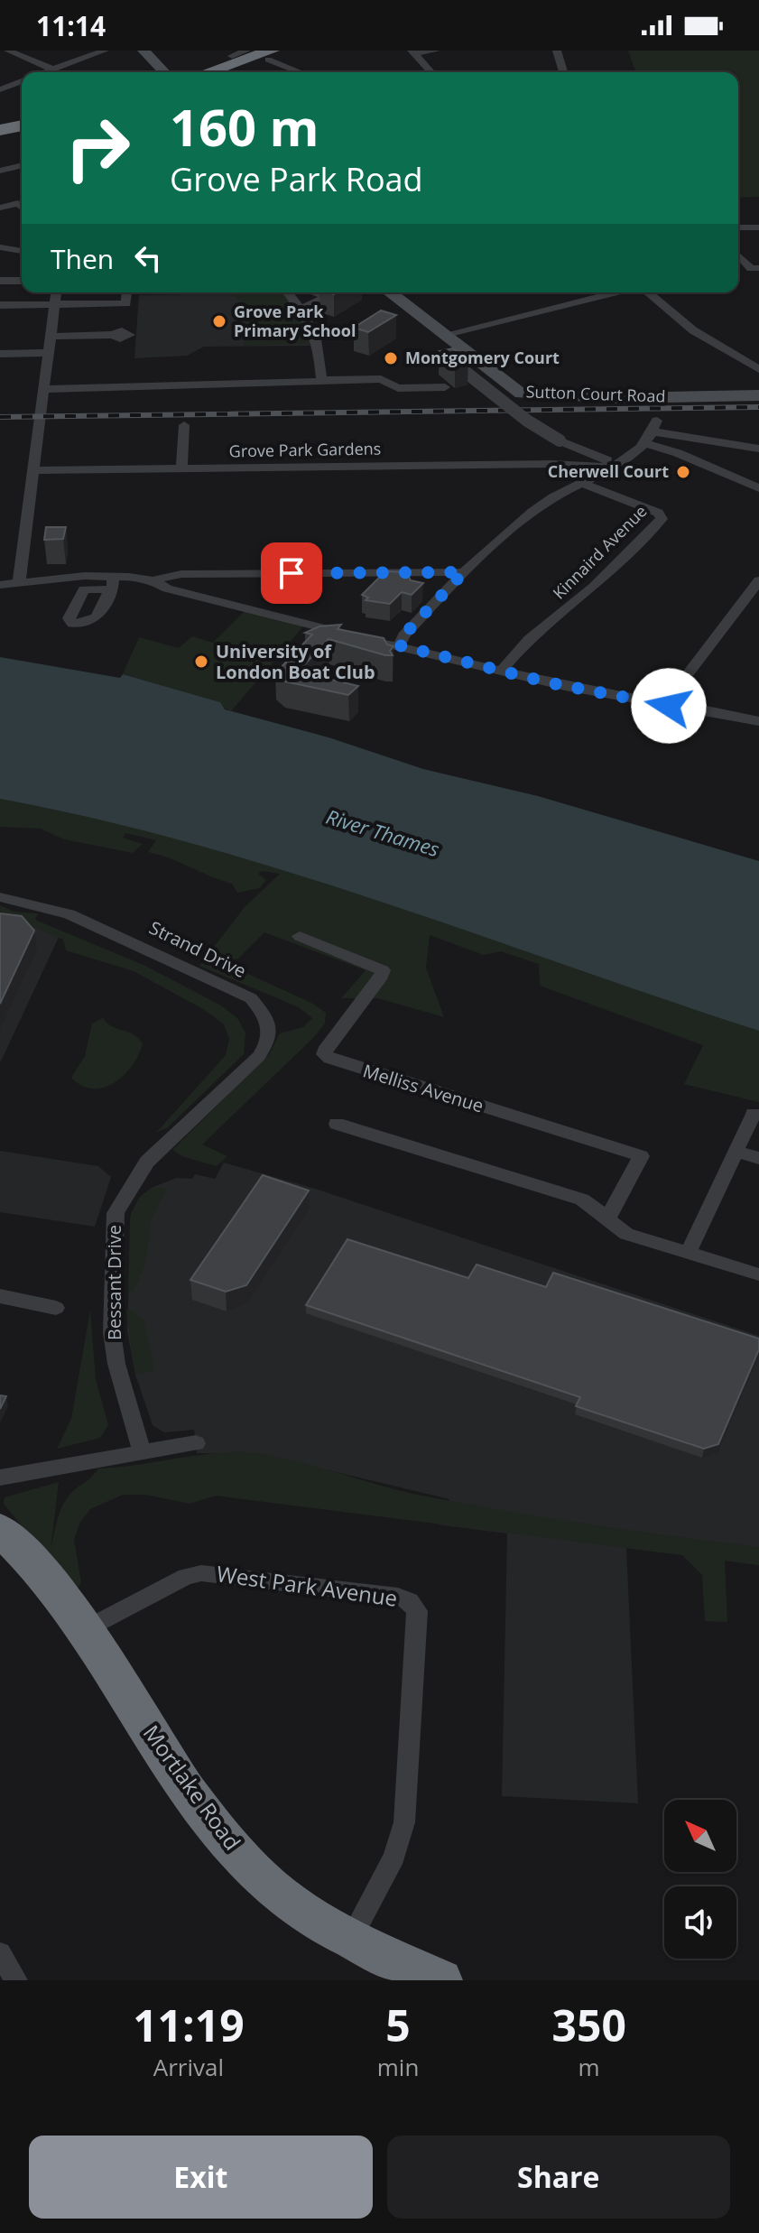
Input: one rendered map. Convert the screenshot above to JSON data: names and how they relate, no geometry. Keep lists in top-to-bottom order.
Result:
{
  "streets": {
    "highway": ["Mortlake Road"],
    "street": [
      "Sutton Court Road",
      "Grove Park Gardens",
      "Kinnaird Avenue",
      "Strand Drive",
      "Melliss Avenue",
      "Bessant Drive",
      "West Park Avenue"
    ]
  },
  "crossings": [
    ["Strand Drive", "Bessant Drive"],
    ["West Park Avenue", "Mortlake Road"]
  ],
  "water": ["River Thames"],
  "places": [
    "Grove Park Primary School",
    "Montgomery Court",
    "Cherwell Court",
    "University of London Boat Club"
  ],
  "north": "top left",
  "page": {
    "status": "11:14",
    "turn": ["160 m", "Grove Park Road"],
    "then": "Then",
    "eta": [
      "11:19",
      "Arrival",
      "5",
      "min",
      "350",
      "m"
    ],
    "buttons": ["Exit", "Share"]
  }
}
